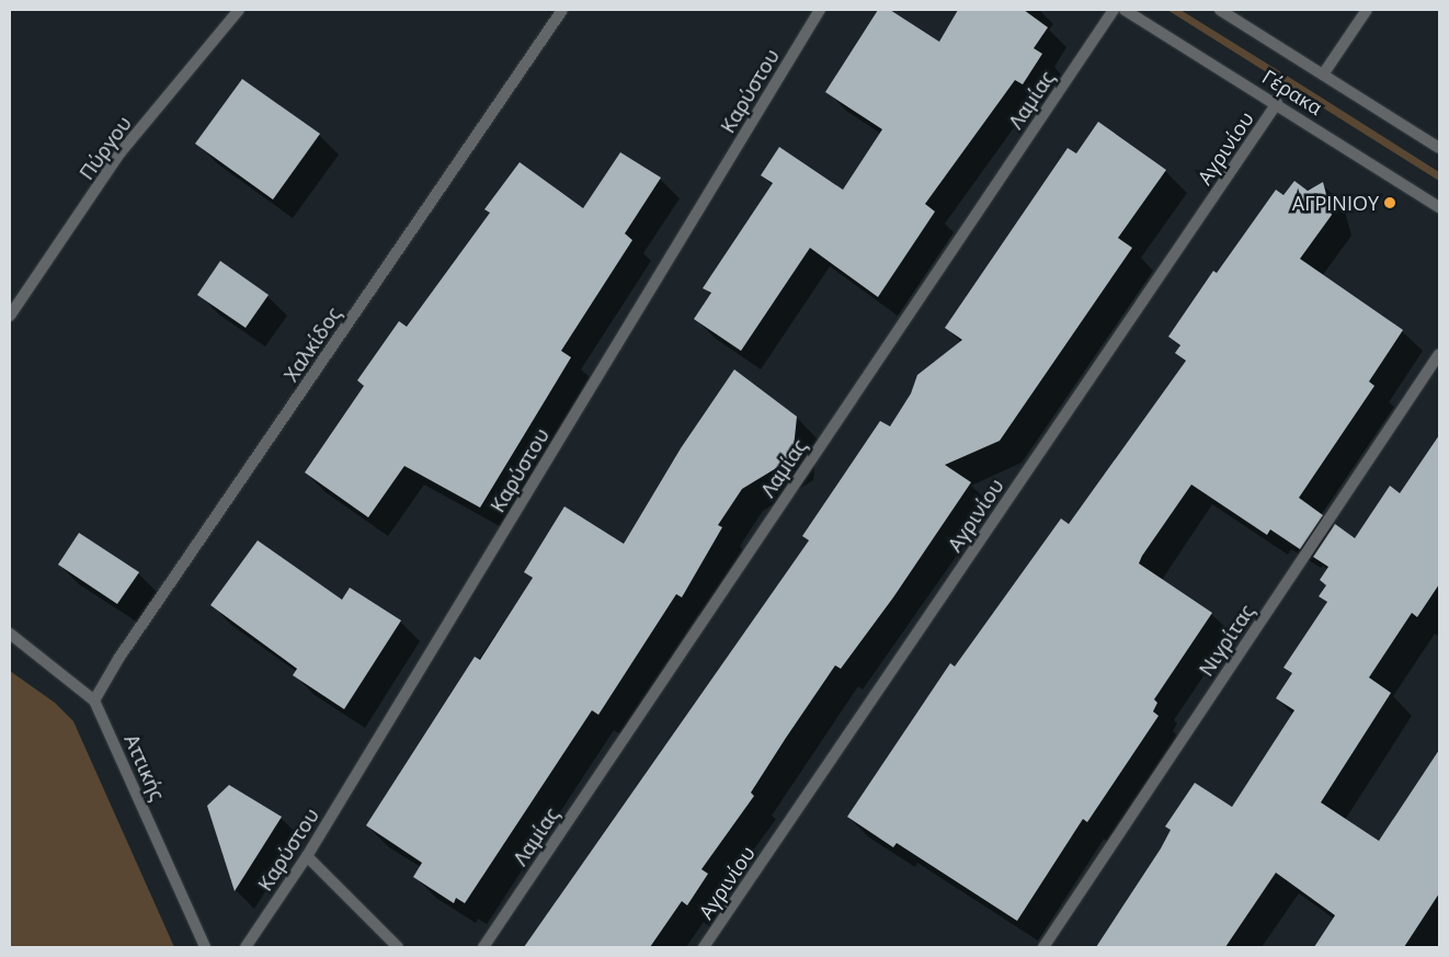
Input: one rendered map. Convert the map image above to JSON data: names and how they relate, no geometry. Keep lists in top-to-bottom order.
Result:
{
  "streets": {
    "street": [
      "Καρύστου",
      "Γέρακα",
      "Λαμίας",
      "Πύργου",
      "Αγρινίου",
      "Χαλκίδος",
      "Νιγρίτας",
      "Αττικής"
    ]
  },
  "crossings": [
    ["Γέρακα", "Αγρινίου"],
    ["Χαλκίδος", "Αττικής"]
  ],
  "places": ["ΑΓΡΙΝΙΟΥ"]
}
